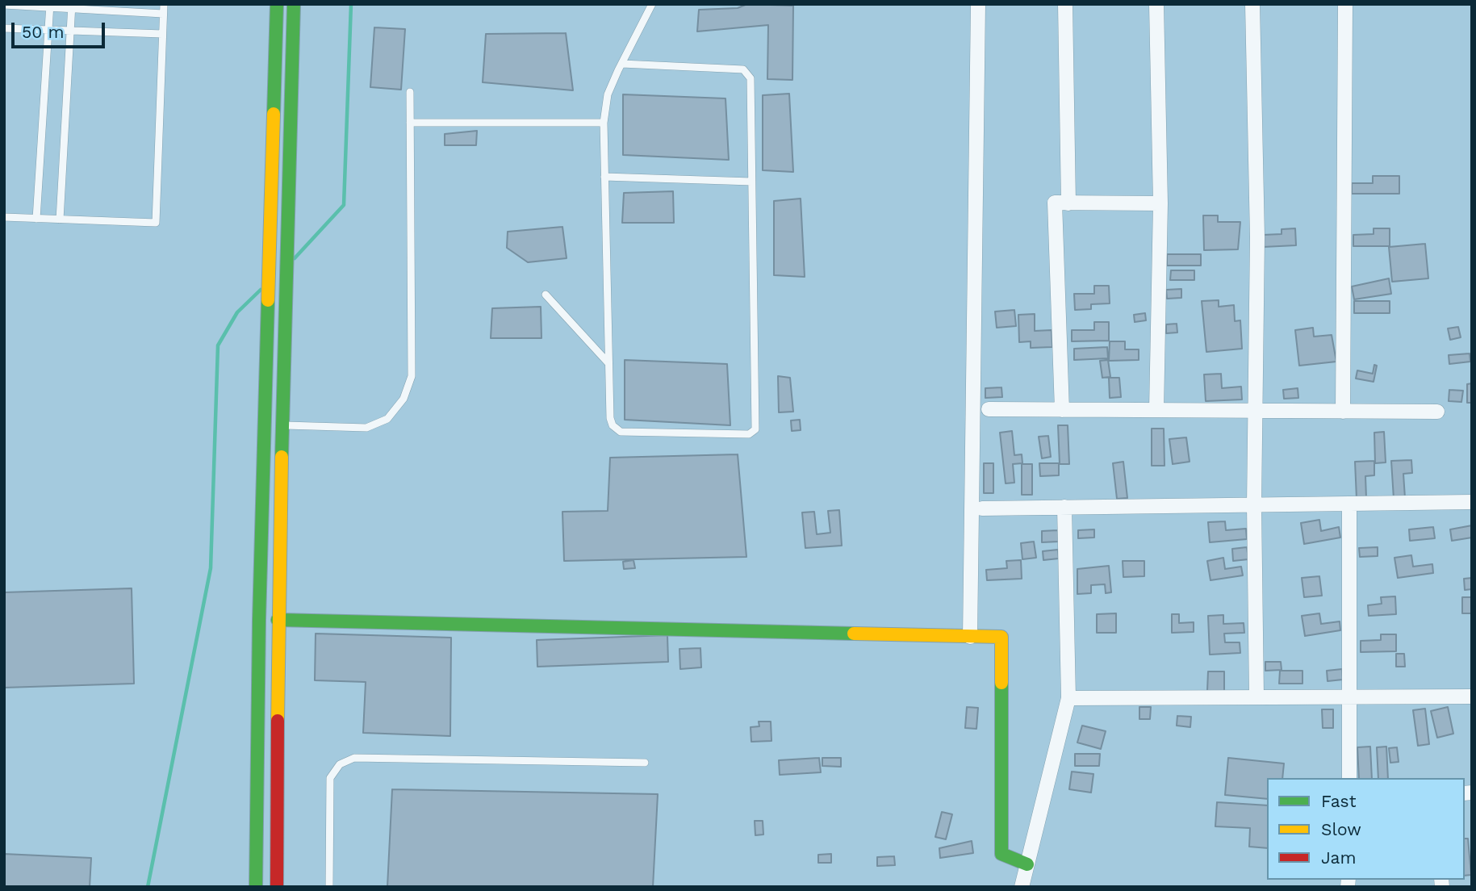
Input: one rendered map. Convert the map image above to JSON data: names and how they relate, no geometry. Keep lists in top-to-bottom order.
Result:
{
  "legend": ["Fast", "Slow", "Jam"],
  "scale_bar": "50 m"
}
